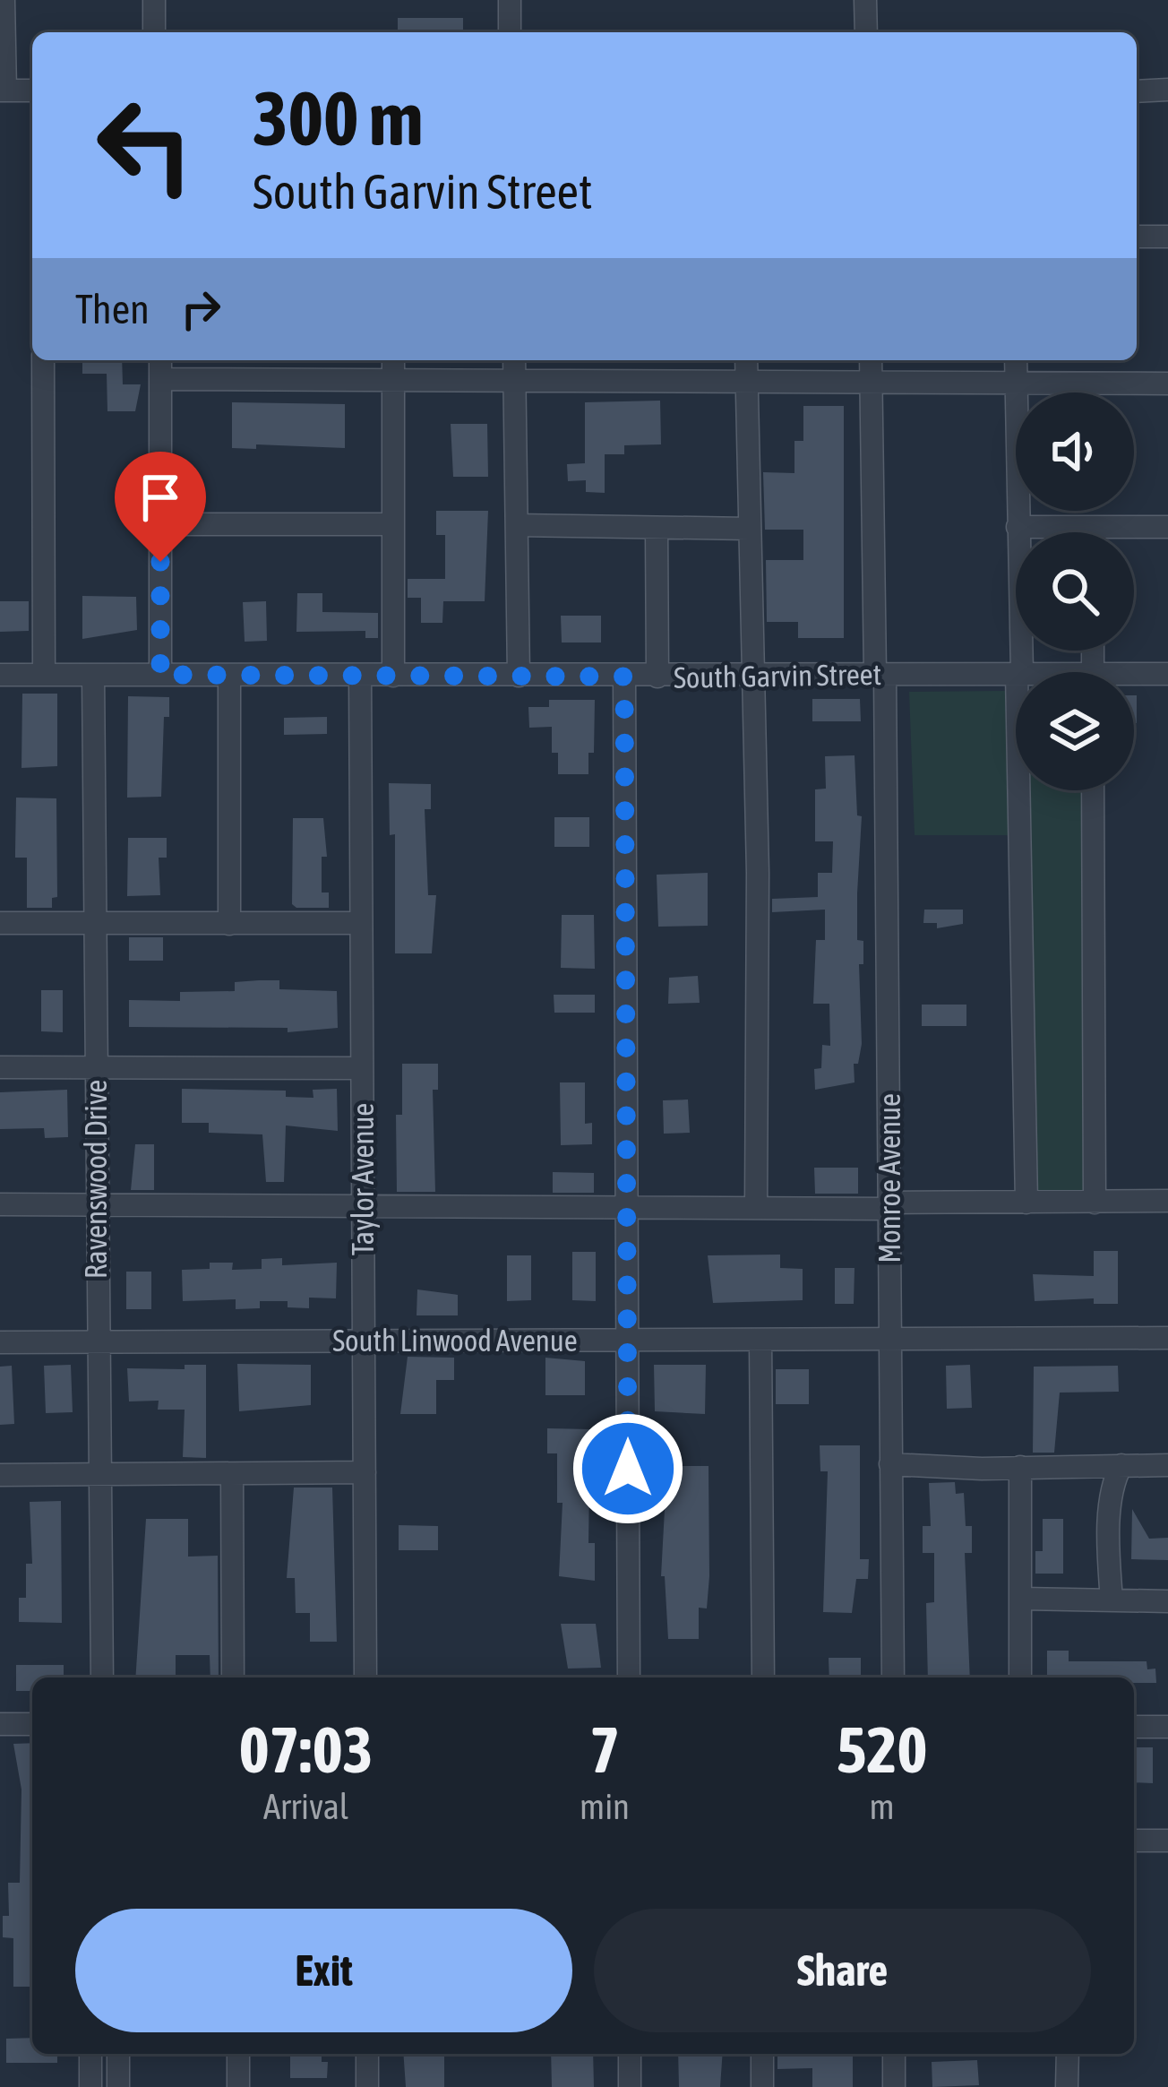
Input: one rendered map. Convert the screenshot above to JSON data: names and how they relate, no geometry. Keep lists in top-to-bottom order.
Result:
{
  "streets": {
    "street": [
      "South Garvin Street",
      "Monroe Avenue",
      "Ravenswood Drive",
      "Taylor Avenue",
      "South Linwood Avenue"
    ]
  },
  "crossings": [
    ["South Garvin Street", "Monroe Avenue"],
    ["South Garvin Street", "Ravenswood Drive"],
    ["South Garvin Street", "Taylor Avenue"],
    ["Monroe Avenue", "South Linwood Avenue"],
    ["Ravenswood Drive", "South Linwood Avenue"],
    ["Taylor Avenue", "South Linwood Avenue"]
  ],
  "page": {
    "turn": ["300 m", "South Garvin Street"],
    "then": "Then",
    "eta": [
      "07:03",
      "Arrival",
      "7",
      "min",
      "520",
      "m"
    ],
    "buttons": ["Exit", "Share"]
  }
}
